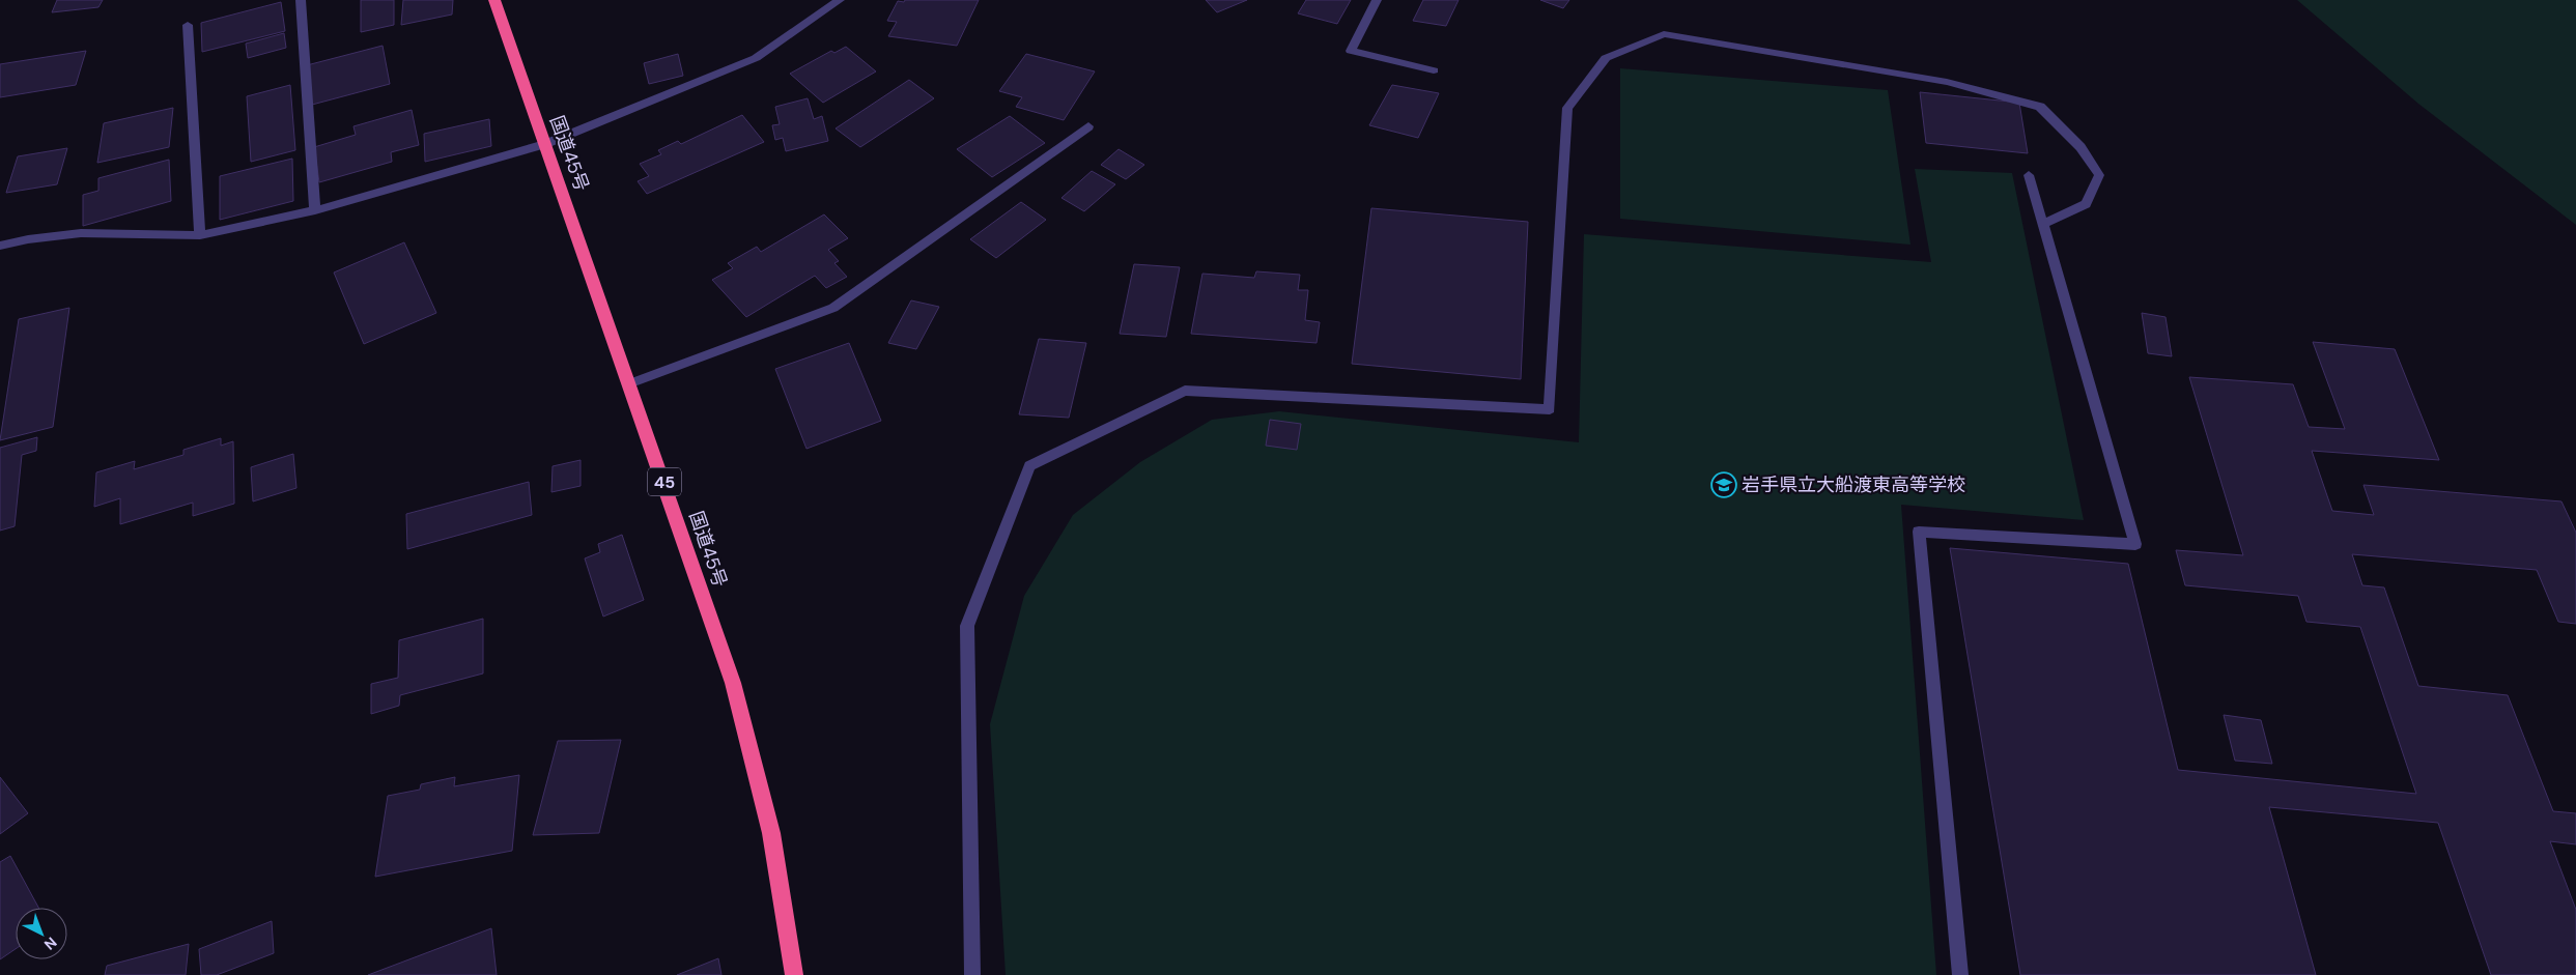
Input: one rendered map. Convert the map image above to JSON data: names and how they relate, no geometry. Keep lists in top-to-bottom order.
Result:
{
  "streets": {
    "highway": ["国道45号", "45"]
  },
  "places": {
    "school or university": ["岩手県立大船渡東高等学校"]
  },
  "north": "bottom right"
}
